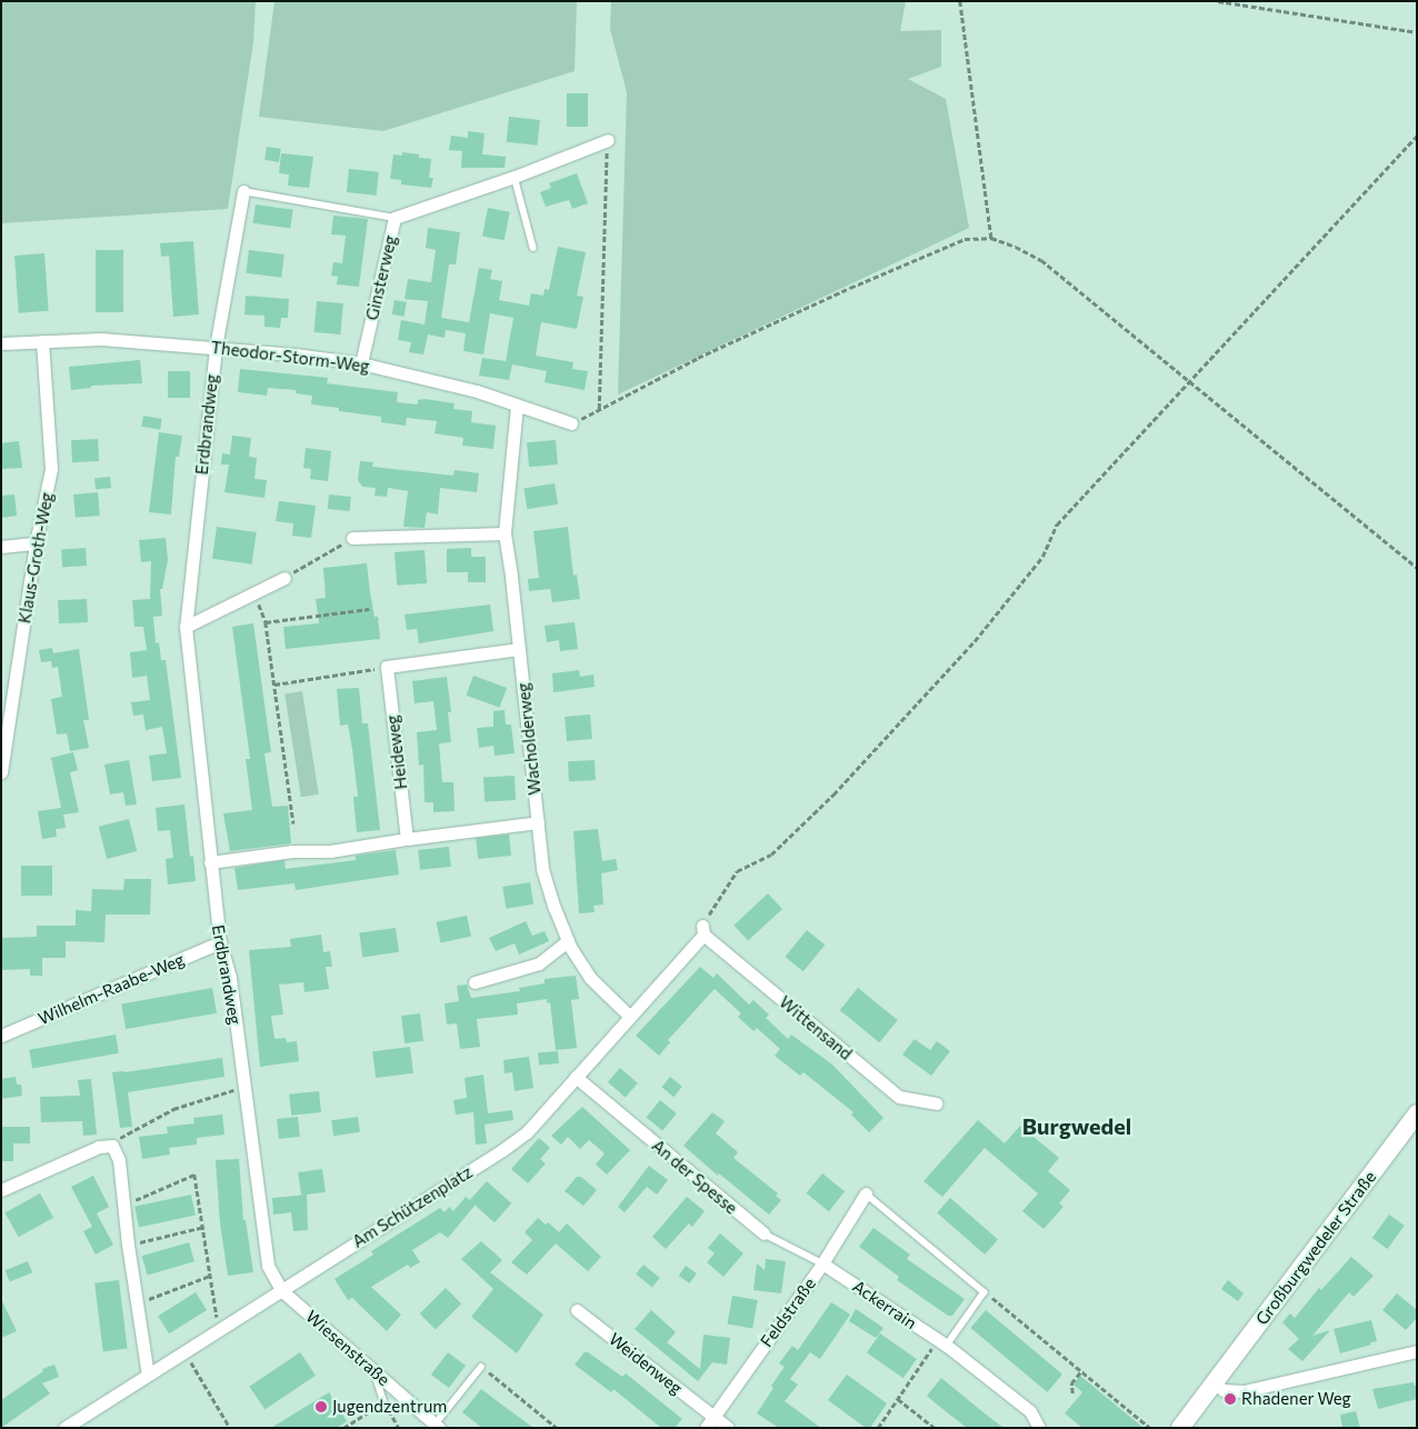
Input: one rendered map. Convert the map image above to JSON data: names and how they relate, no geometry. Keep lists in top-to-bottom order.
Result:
{
  "streets": {
    "street": [
      "Ginsterweg",
      "Theodor-Storm-Weg",
      "Erdbrandweg",
      "Klaus-Groth-Weg",
      "Wacholderweg",
      "Heideweg",
      "Wilhelm-Raabe-Weg",
      "Wittensand",
      "An der Spesse",
      "Am Schützenplatz",
      "Großburgwedeler Straße",
      "Ackerrain",
      "Feldstraße",
      "Wiesenstraße",
      "Weidenweg"
    ]
  },
  "crossings": [
    ["Ginsterweg", "Theodor-Storm-Weg"],
    ["Theodor-Storm-Weg", "Erdbrandweg"],
    ["Theodor-Storm-Weg", "Klaus-Groth-Weg"],
    ["Theodor-Storm-Weg", "Wacholderweg"],
    ["Erdbrandweg", "Wilhelm-Raabe-Weg"],
    ["Erdbrandweg", "Am Schützenplatz"],
    ["Erdbrandweg", "Wiesenstraße"],
    ["Wacholderweg", "Am Schützenplatz"],
    ["Wittensand", "Am Schützenplatz"],
    ["An der Spesse", "Am Schützenplatz"],
    ["An der Spesse", "Ackerrain"],
    ["An der Spesse", "Feldstraße"],
    ["Am Schützenplatz", "Wiesenstraße"],
    ["Ackerrain", "Feldstraße"],
    ["Feldstraße", "Weidenweg"]
  ],
  "districts": ["Burgwedel"],
  "places": ["Rhadener Weg", "Jugendzentrum"]
}
